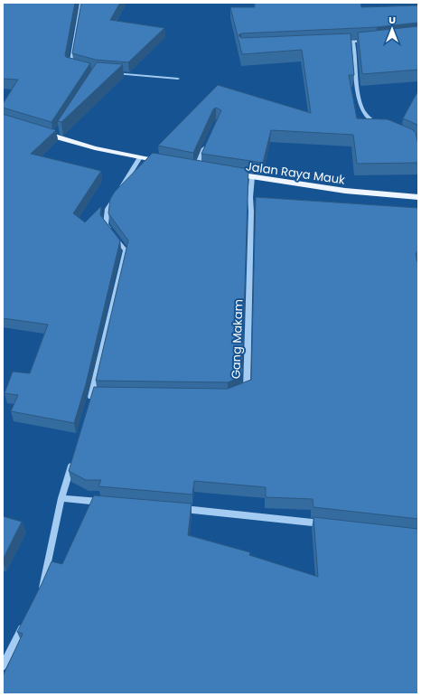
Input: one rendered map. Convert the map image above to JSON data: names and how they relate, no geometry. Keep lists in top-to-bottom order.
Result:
{
  "streets": {
    "main road": ["Jalan Raya Mauk"],
    "street": ["Gang Makam"]
  },
  "crossings": [
    ["Jalan Raya Mauk", "Gang Makam"]
  ],
  "north": "top"
}
